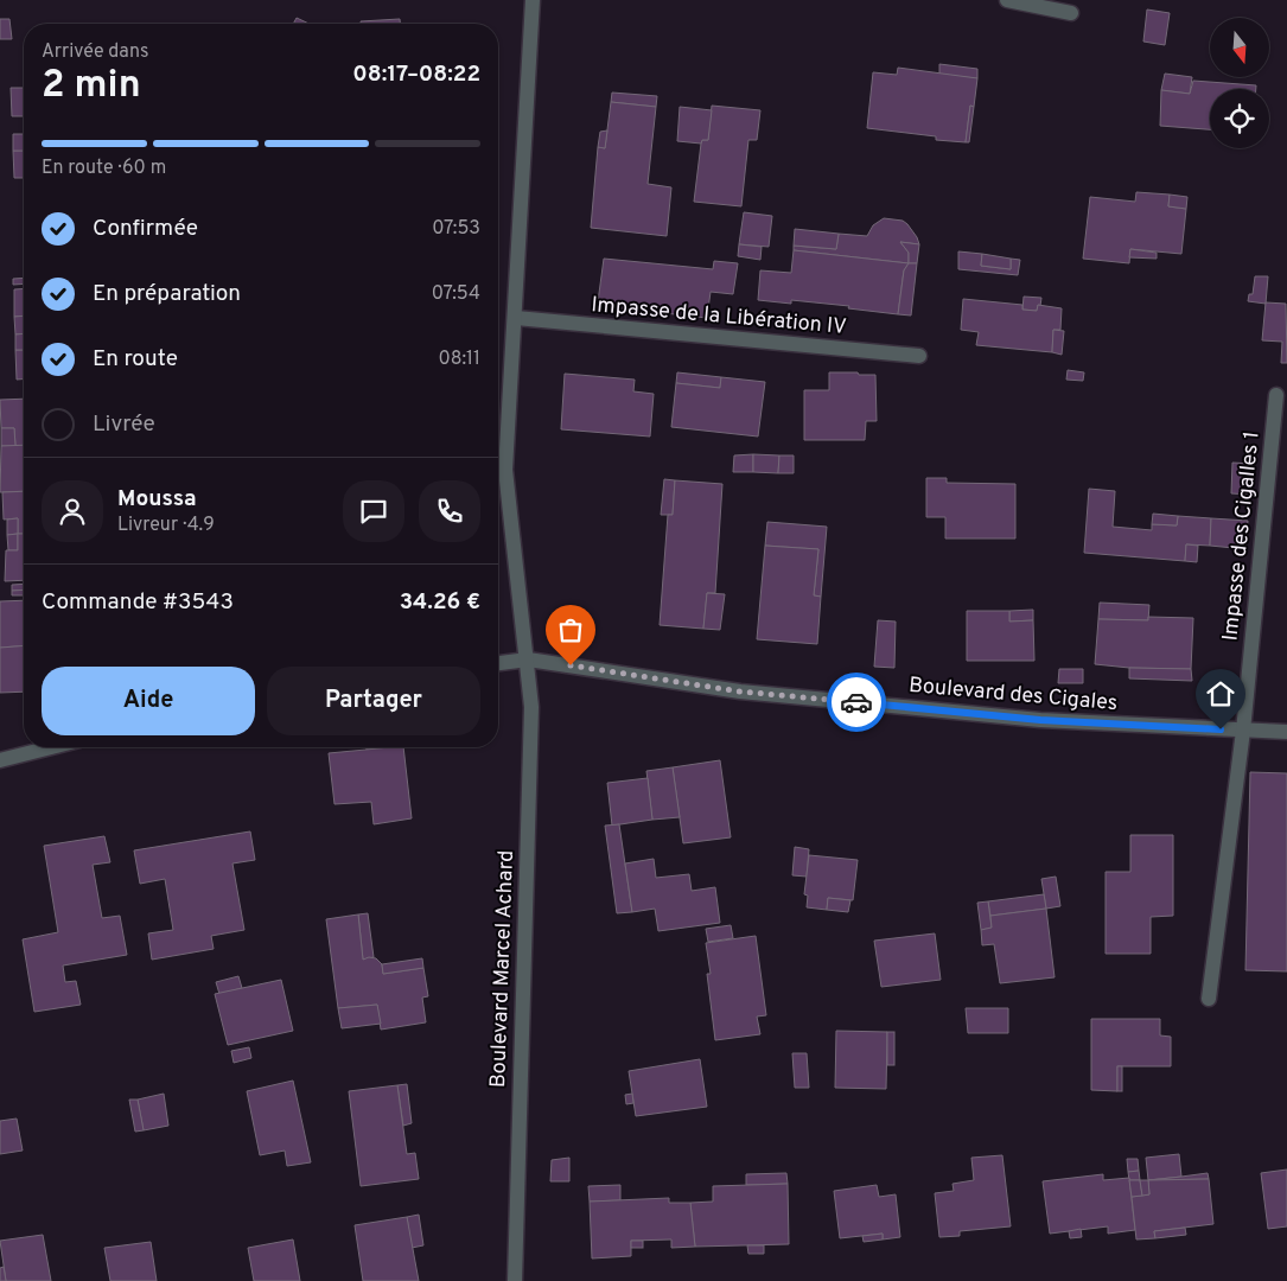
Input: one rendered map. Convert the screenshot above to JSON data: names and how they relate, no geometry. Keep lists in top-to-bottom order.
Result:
{
  "streets": {
    "street": [
      "Impasse de la Libération IV",
      "Impasse des Cigalles 1",
      "Boulevard des Cigales",
      "Boulevard Marcel Achard"
    ]
  },
  "crossings": [
    ["Impasse de la Libération IV", "Boulevard Marcel Achard"],
    ["Impasse des Cigalles 1", "Boulevard des Cigales"],
    ["Boulevard des Cigales", "Boulevard Marcel Achard"]
  ],
  "north": "bottom",
  "page": {
    "heading": ["2 min", "Arrivée dans", "08:17–08:22"],
    "panel": [
      "Moussa",
      "Livreur · 4.9",
      "Commande #3543",
      "34.26 €"
    ],
    "bar": "En route · 60 m",
    "list": [
      ["Confirmée", "07:53"],
      ["En préparation", "07:54"],
      ["En route", "08:11"],
      "Livrée"
    ],
    "buttons": ["Aide", "Partager"]
  }
}
